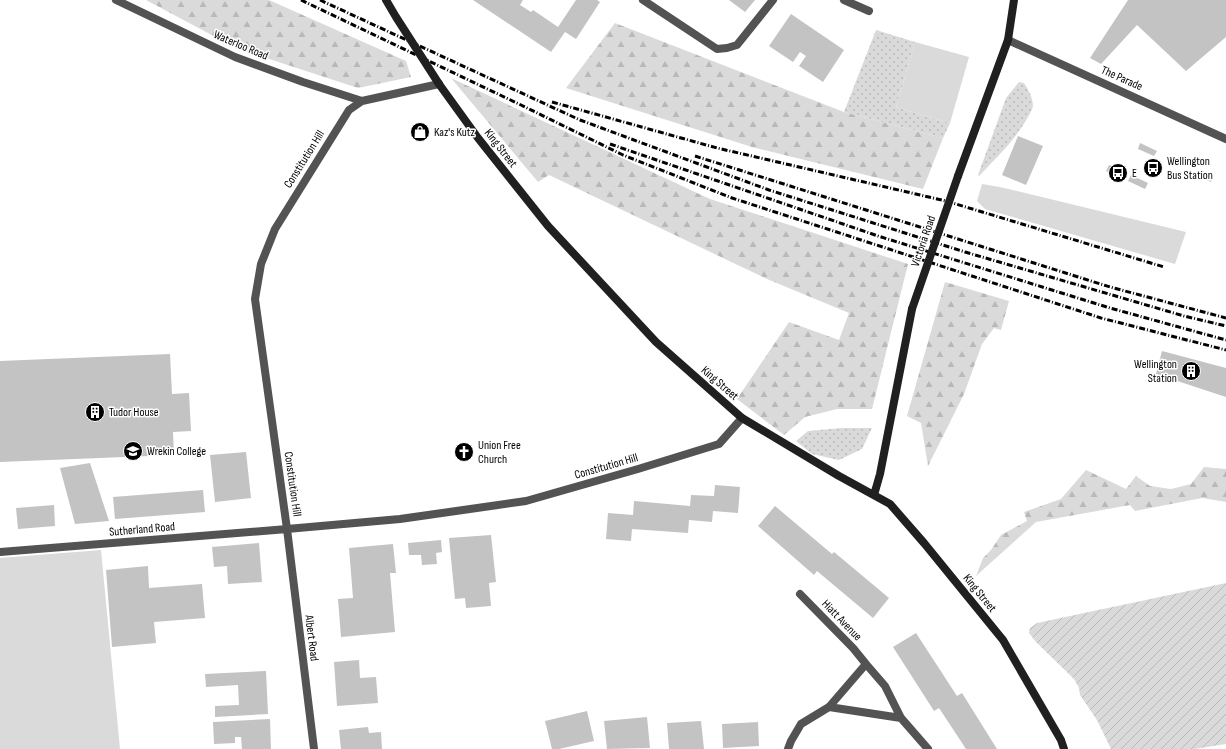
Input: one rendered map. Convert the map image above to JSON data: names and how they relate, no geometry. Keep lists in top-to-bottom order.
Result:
{
  "streets": {
    "street": [
      "Waterloo Road",
      "The Parade",
      "King Street",
      "Constitution Hill",
      "Victoria Road",
      "Sutherland Road",
      "Hiatt Avenue",
      "Albert Road"
    ]
  },
  "crossings": [
    ["Waterloo Road", "Constitution Hill"],
    ["The Parade", "Victoria Road"],
    ["King Street", "Constitution Hill"],
    ["King Street", "Victoria Road"],
    ["Constitution Hill", "Sutherland Road"],
    ["Constitution Hill", "Albert Road"],
    ["Sutherland Road", "Albert Road"]
  ],
  "places": {
    "shop": ["Kaz's Kutz"],
    "bus stop": ["Wellington Bus Station", "E"],
    "building": ["Wellington Station", "Tudor House"],
    "school or university": ["Wrekin College"],
    "church": ["Union Free Church"]
  }
}
